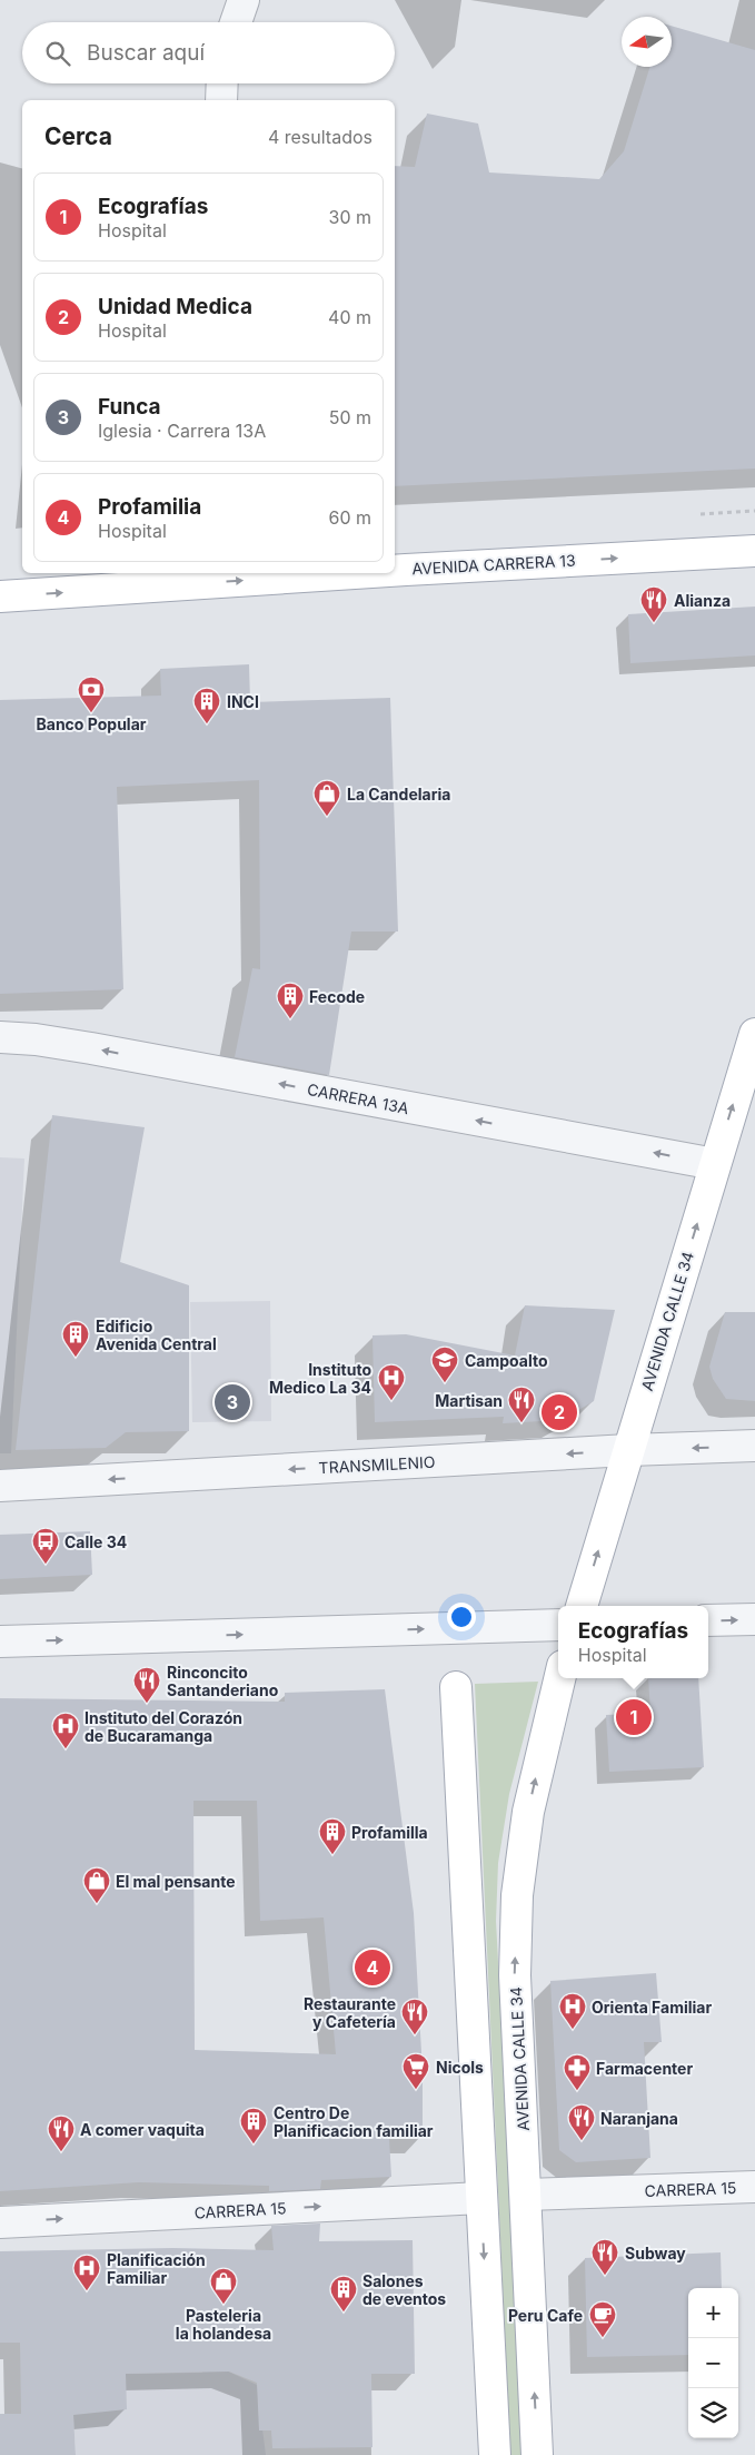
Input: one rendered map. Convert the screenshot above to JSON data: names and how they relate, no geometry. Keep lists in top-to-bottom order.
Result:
{
  "streets": {
    "main road": ["AVENIDA CARRERA 13", "AVENIDA CALLE 34"],
    "street": ["CARRERA 13A", "TRANSMILENIO", "CARRERA 15"]
  },
  "crossings": [
    ["CARRERA 13A", "AVENIDA CALLE 34"],
    ["AVENIDA CALLE 34", "TRANSMILENIO"],
    ["AVENIDA CALLE 34", "CARRERA 15"]
  ],
  "one_way": ["AVENIDA CARRERA 13", "CARRERA 13A", "CARRERA 15"],
  "places": {
    "restaurant": [
      "Alianza",
      "Martisan",
      "Rinconcito Santanderiano",
      "Restaurante y Cafetería",
      "Naranjana",
      "A comer vaquita",
      "Subway"
    ],
    "bank": ["Banco Popular"],
    "building": [
      "INCI",
      "Fecode",
      "Edificio Avenida Central",
      "Profamilla",
      "Centro De Planificacion familiar",
      "Salones de eventos"
    ],
    "shop": ["La Candelaria", "El mal pensante", "Pasteleria la holandesa"],
    "school or university": ["Campoalto"],
    "hospital": [
      "Instituto Medico La 34",
      "Instituto del Corazón de Bucaramanga",
      "Orienta Familiar",
      "Planificación Familiar"
    ],
    "bus stop": ["Calle 34"],
    "supermarket": ["Nicols"],
    "pharmacy": ["Farmacenter"],
    "cafe": ["Peru Cafe"]
  },
  "north": "left",
  "page": {
    "search": "Buscar aquí",
    "heading": ["Cerca", "4 resultados"],
    "list": [
      {
        "mark": "1",
        "name": "Ecografías",
        "note": "Hospital",
        "value": "30 m"
      },
      {
        "mark": "2",
        "name": "Unidad Medica",
        "note": "Hospital",
        "value": "40 m"
      },
      {
        "mark": "3",
        "name": "Funca",
        "note": "Iglesia · Carrera 13A",
        "value": "50 m"
      },
      {
        "mark": "4",
        "name": "Profamilia",
        "note": "Hospital",
        "value": "60 m"
      }
    ],
    "pins": [
      "3",
      "2",
      "1",
      "4"
    ],
    "popup": ["Ecografías", "Hospital"],
    "map_buttons": ["+", "−"]
  }
}
